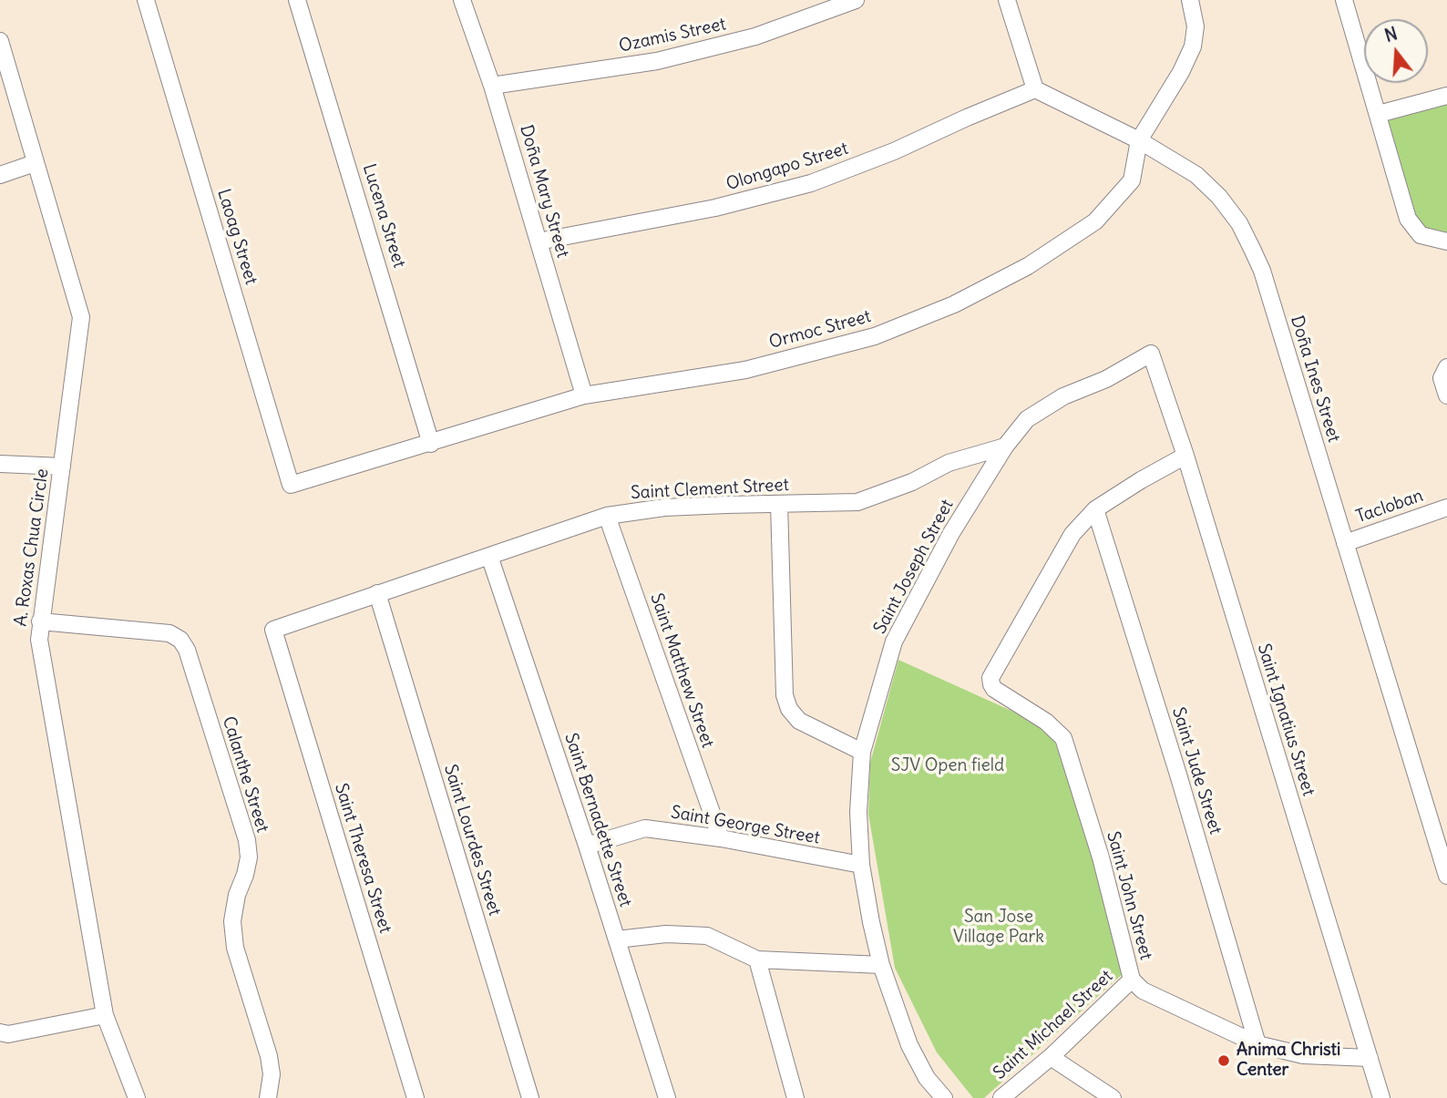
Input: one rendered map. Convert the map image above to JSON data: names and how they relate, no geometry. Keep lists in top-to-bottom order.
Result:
{
  "streets": {
    "street": [
      "Ozamis Street",
      "Olongapo Street",
      "Doña Mary Street",
      "Lucena Street",
      "Laoag Street",
      "Ormoc Street",
      "Doña Ines Street",
      "Saint Clement Street",
      "Tacloban",
      "A. Roxas Chua Circle",
      "Saint Joseph Street",
      "Saint Matthew Street",
      "Saint Ignatius Street",
      "Saint Jude Street",
      "Calanthe Street",
      "Saint Bernadette Street",
      "Saint George Street",
      "Saint Lourdes Street",
      "Saint Theresa Street",
      "Saint John Street",
      "Saint Michael Street"
    ]
  },
  "crossings": [
    ["Ozamis Street", "Doña Mary Street"],
    ["Olongapo Street", "Doña Mary Street"],
    ["Olongapo Street", "Doña Ines Street"],
    ["Doña Mary Street", "Ormoc Street"],
    ["Lucena Street", "Ormoc Street"],
    ["Laoag Street", "Ormoc Street"],
    ["Ormoc Street", "Doña Ines Street"],
    ["Doña Ines Street", "Tacloban"],
    ["Saint Clement Street", "Saint Joseph Street"],
    ["Saint Clement Street", "Saint Matthew Street"],
    ["Saint Clement Street", "Saint Bernadette Street"],
    ["Saint Clement Street", "Saint Lourdes Street"],
    ["Saint Clement Street", "Saint Theresa Street"],
    ["A. Roxas Chua Circle", "Calanthe Street"],
    ["Saint Joseph Street", "Saint Ignatius Street"],
    ["Saint Joseph Street", "Saint George Street"],
    ["Saint Matthew Street", "Saint George Street"],
    ["Saint Ignatius Street", "Saint John Street"],
    ["Saint Jude Street", "Saint John Street"],
    ["Saint Bernadette Street", "Saint George Street"],
    ["Saint John Street", "Saint Michael Street"]
  ],
  "parks": ["SJV Open field", "San Jose Village Park"],
  "places": ["Anima Christi Center"],
  "north": "top"
}
